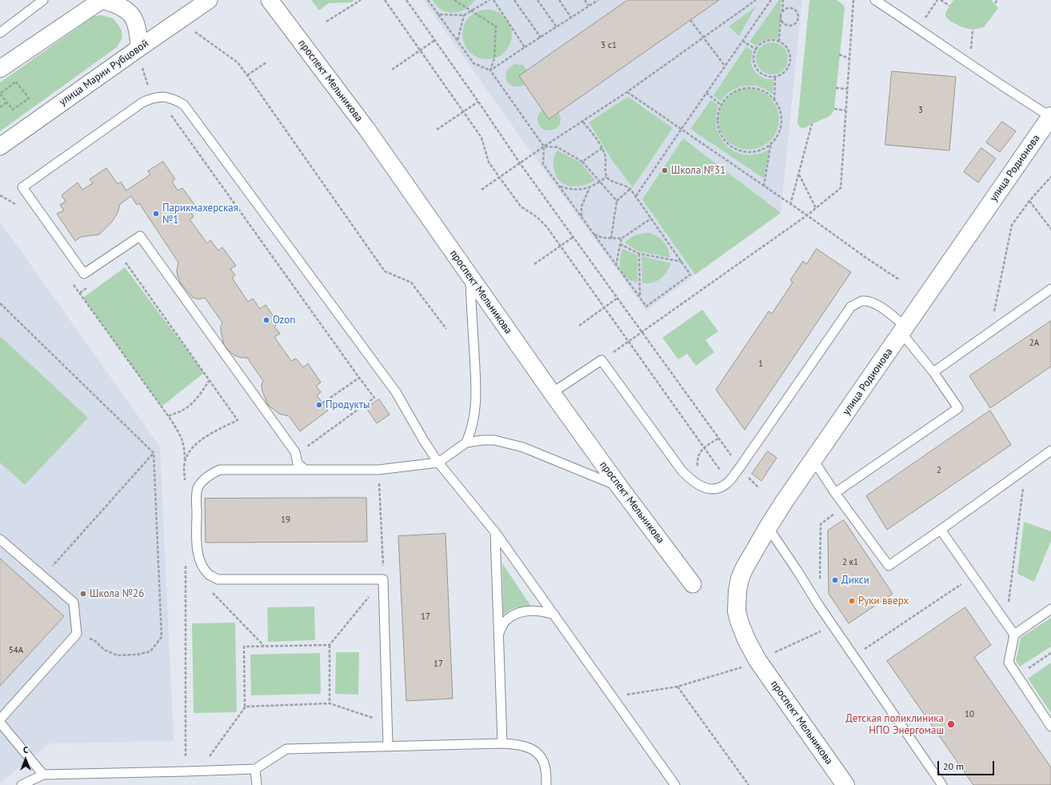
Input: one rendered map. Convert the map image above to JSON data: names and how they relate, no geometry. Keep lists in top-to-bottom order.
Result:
{
  "streets": {
    "street": ["улица Марии Рубцовой", "проспект Мельникова", "улица Родионова"]
  },
  "crossings": [
    ["проспект Мельникова", "улица Родионова"]
  ],
  "places": [
    "Школа №31",
    "Парикмахерская №1",
    "Ozon",
    "Продукты",
    "Дикси",
    "Школа №26",
    "Руки вверх",
    "Детская поликлиника НПО Энергомаш"
  ],
  "house_numbers": [
    "3 с1",
    "3",
    "2А",
    "1",
    "2",
    "19",
    "2 к1",
    "17",
    "54А",
    "17",
    "10"
  ],
  "scale_bar": "20 m",
  "north": "top"
}
